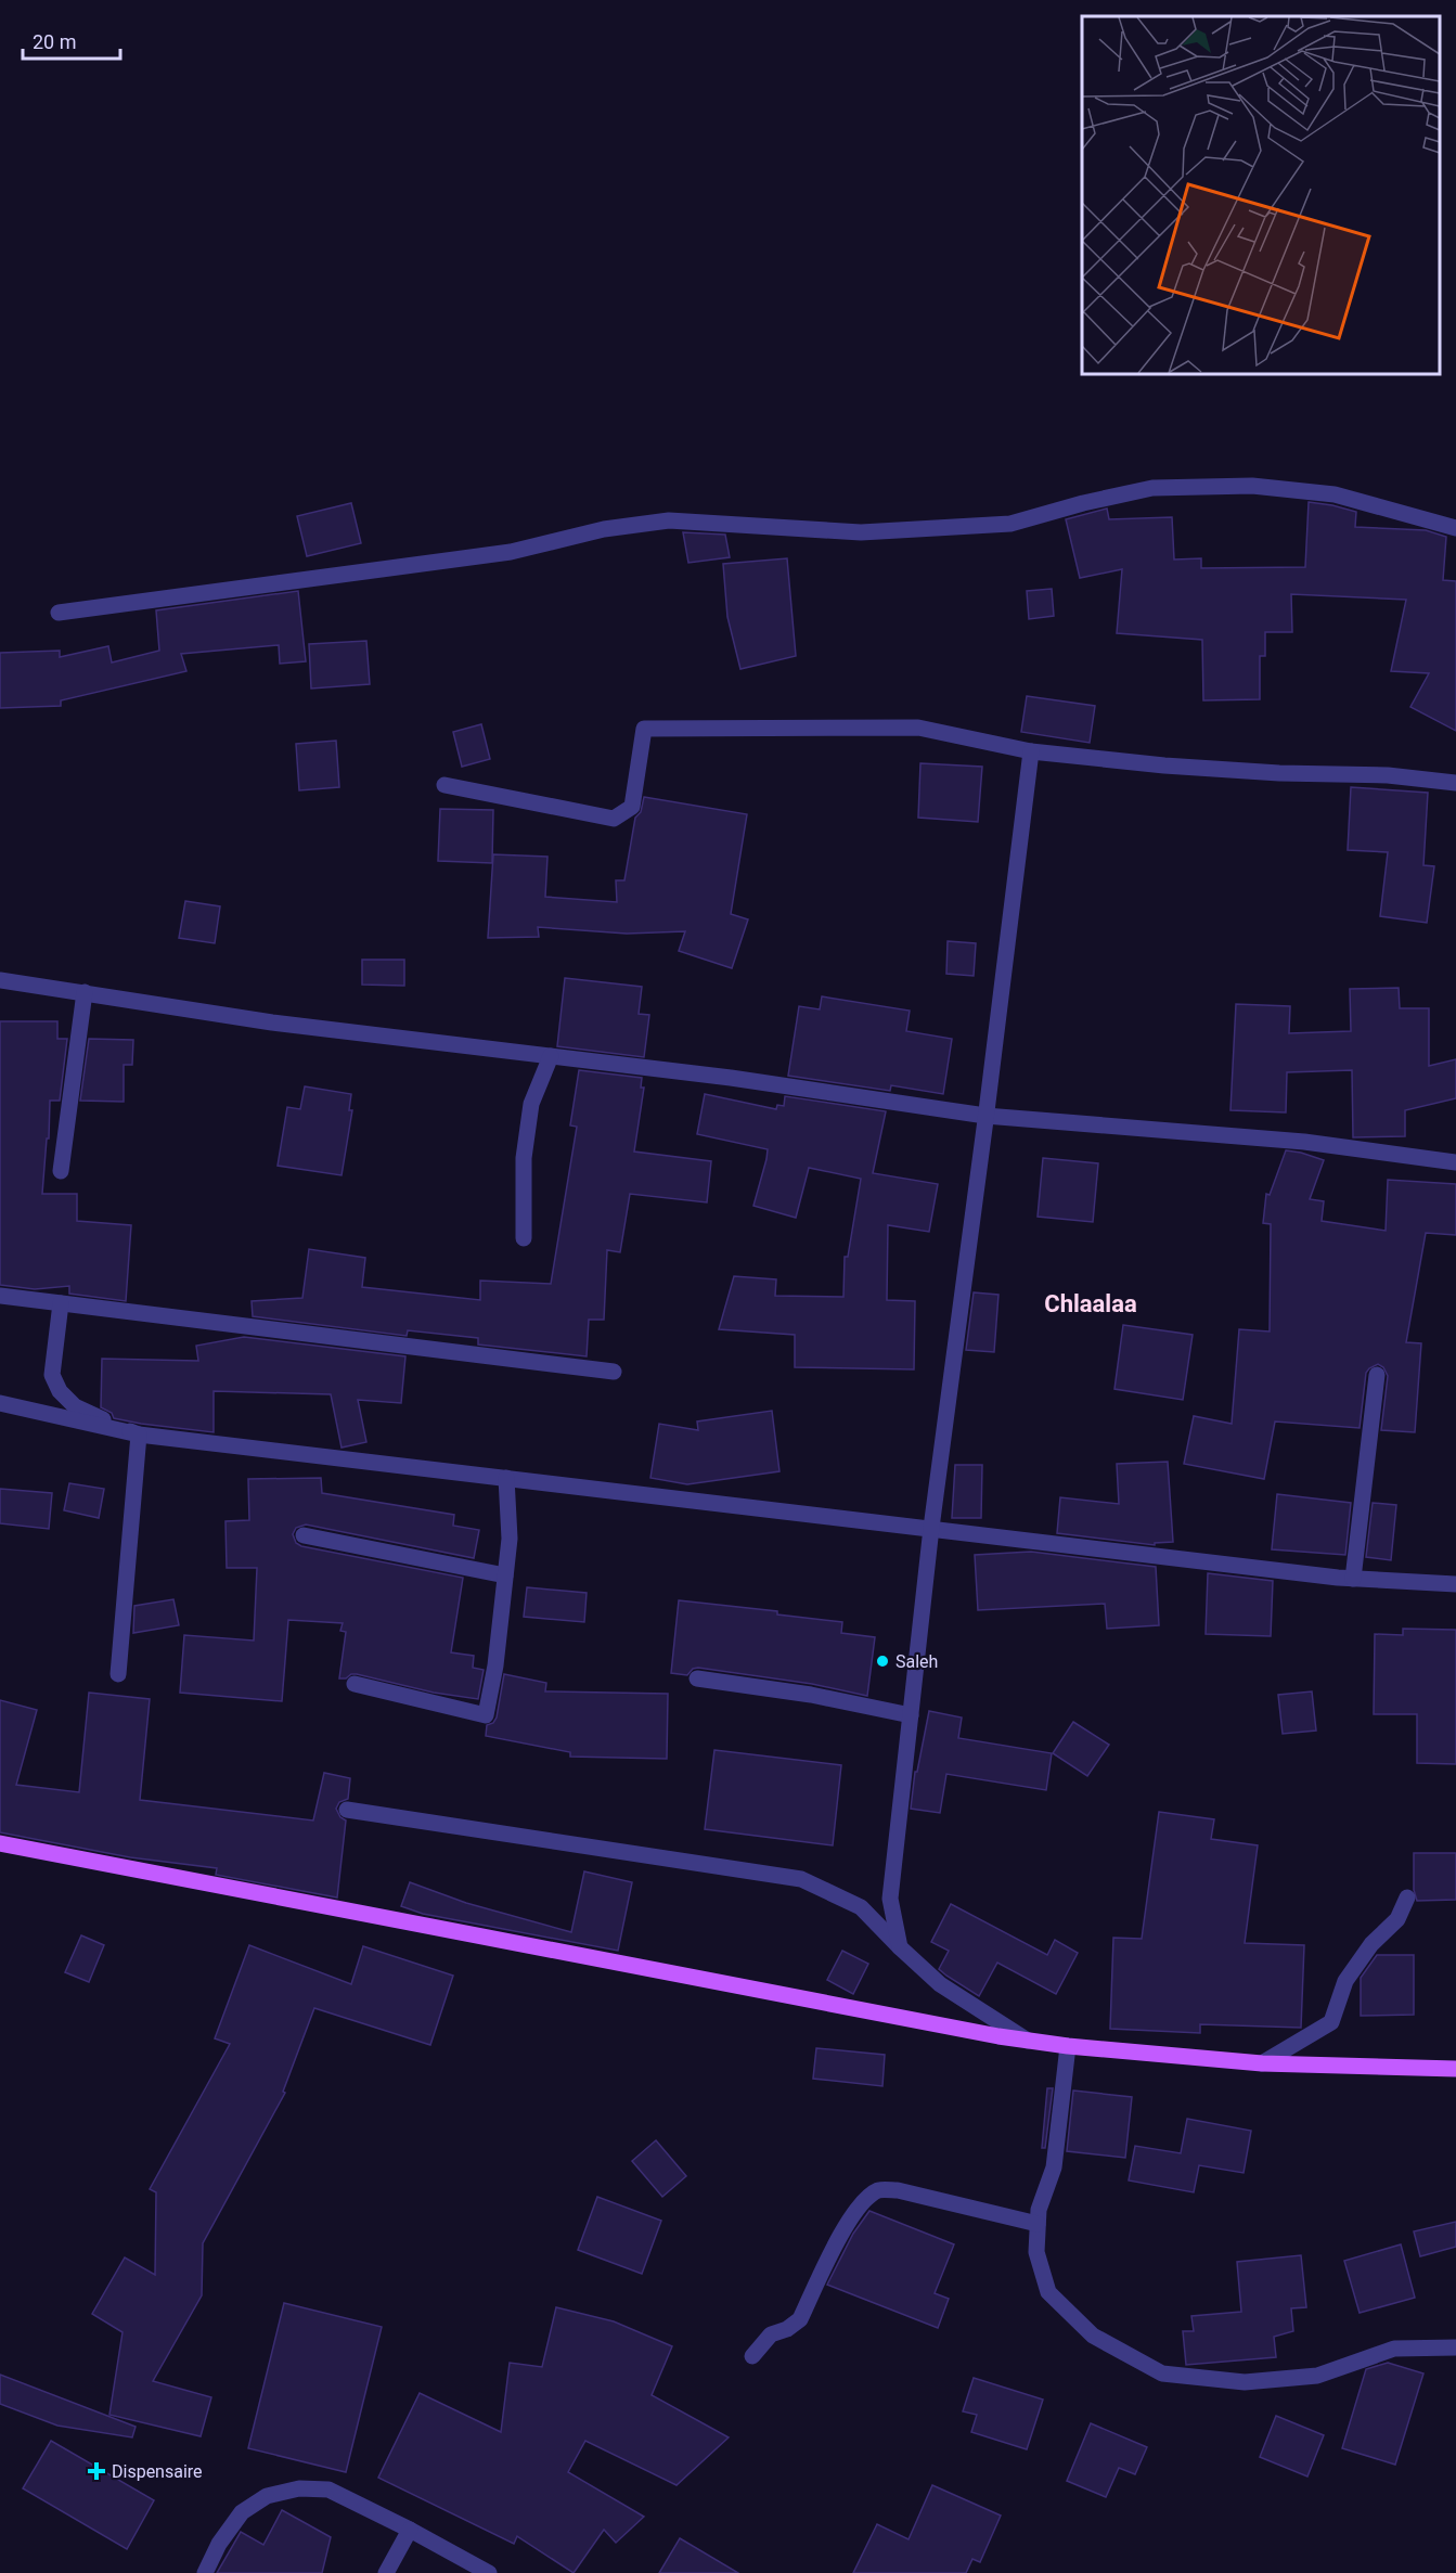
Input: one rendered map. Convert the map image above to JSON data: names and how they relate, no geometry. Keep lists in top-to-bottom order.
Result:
{
  "districts": ["Chlaalaa"],
  "places": {
    "other": ["Saleh"],
    "health": ["Dispensaire"]
  },
  "scale_bar": "20 m"
}
